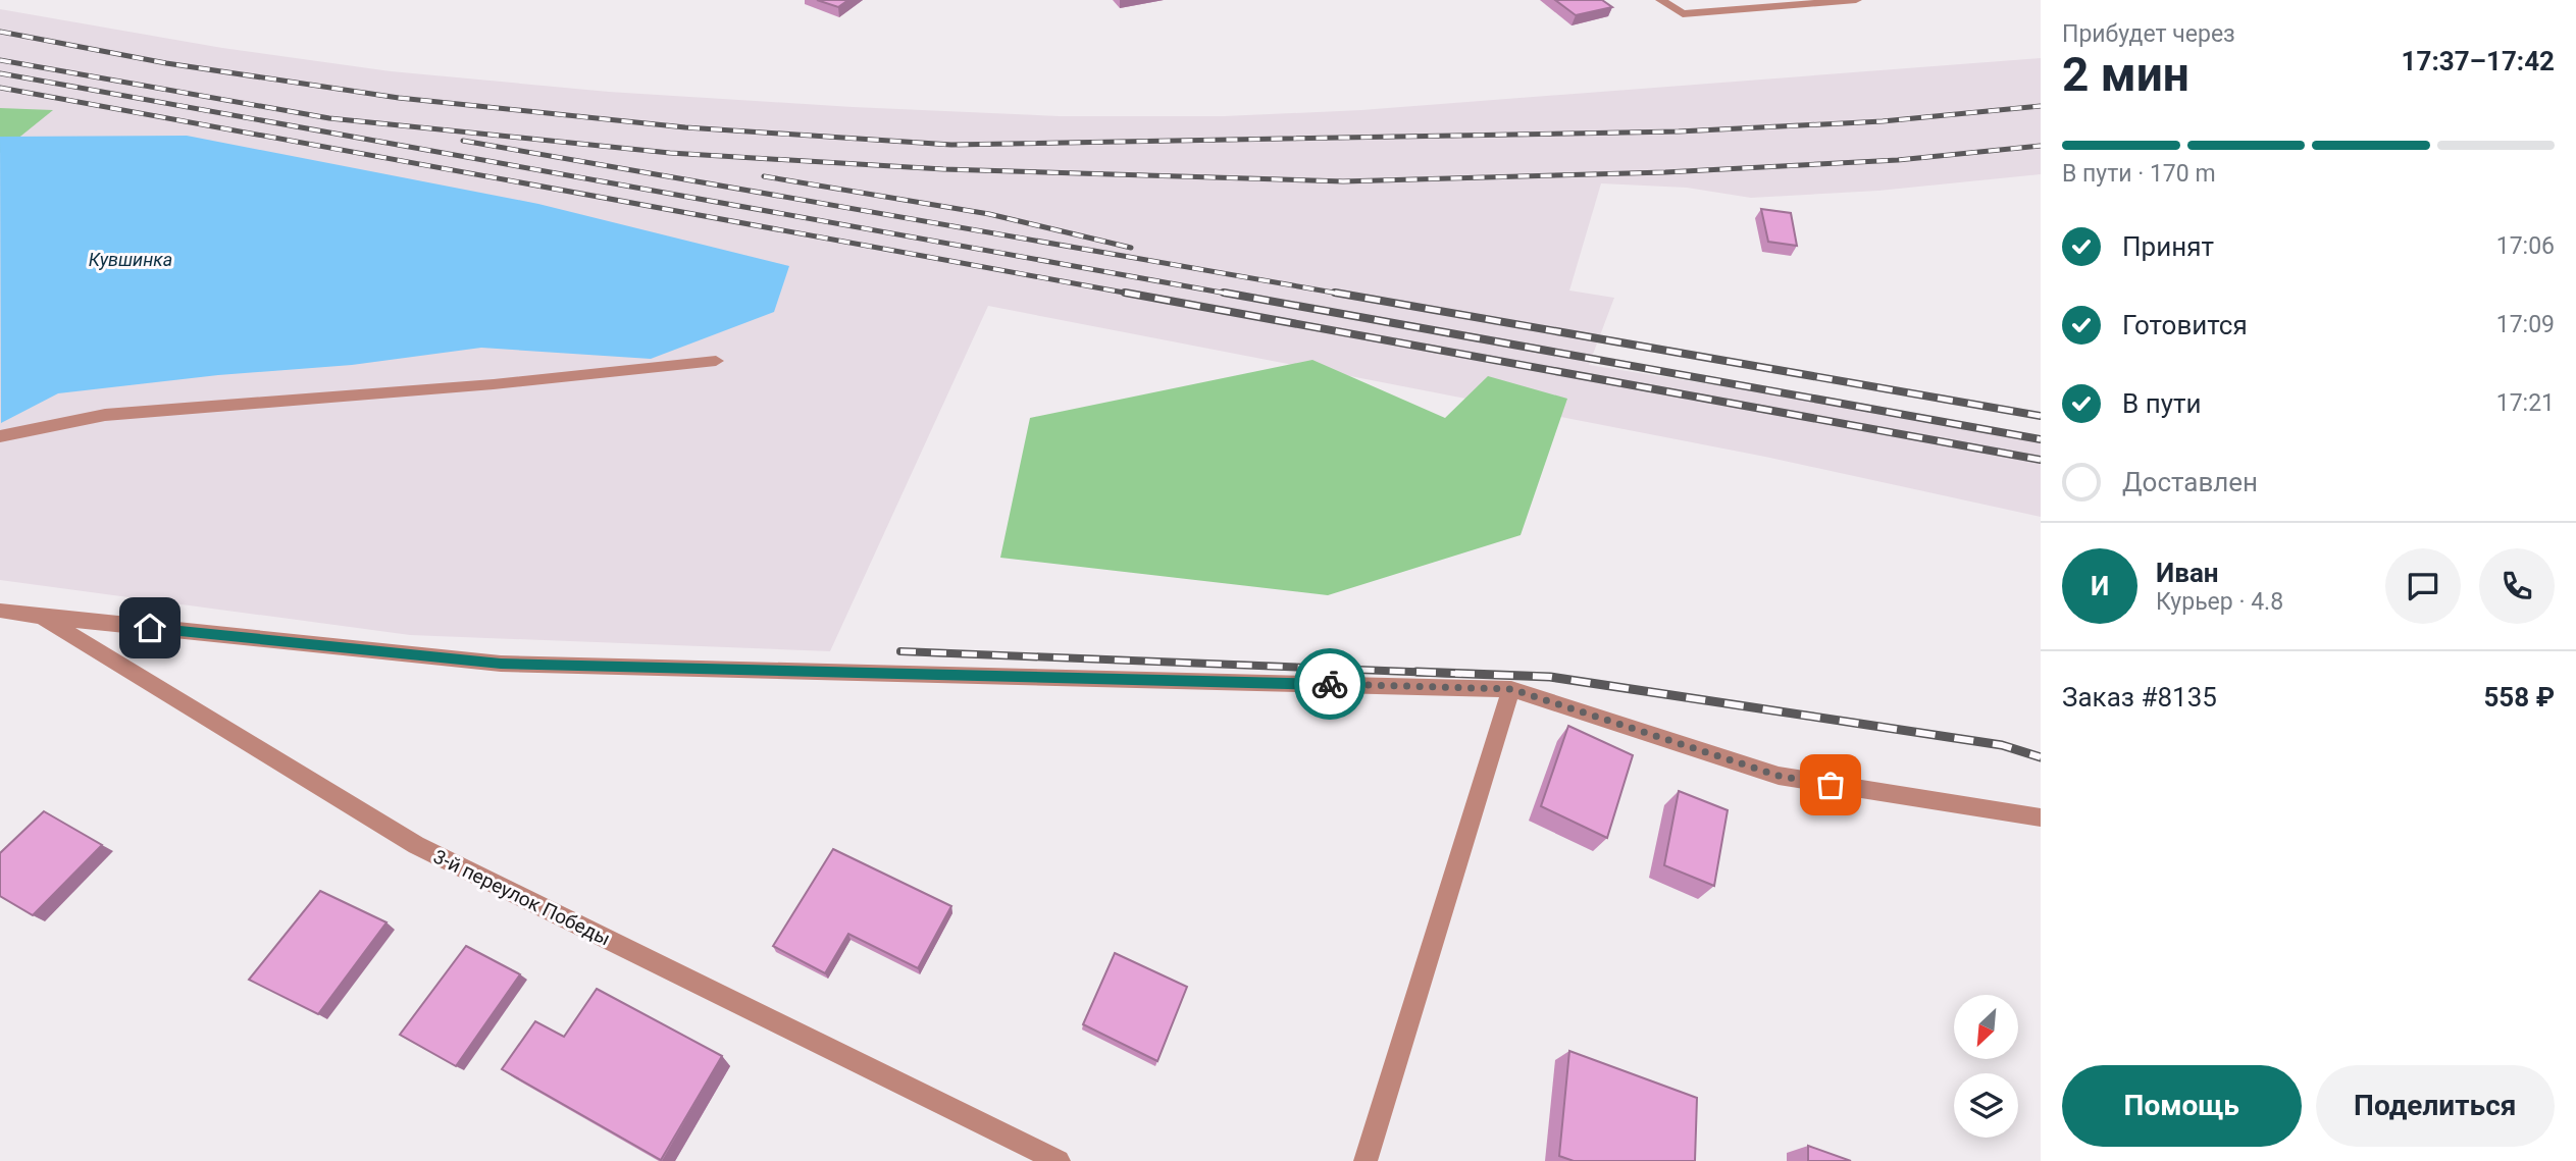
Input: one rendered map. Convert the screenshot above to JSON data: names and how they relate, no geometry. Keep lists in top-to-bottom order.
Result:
{
  "streets": {
    "street": ["3-й переулок Победы"]
  },
  "water": ["Кувшинка"],
  "north": "bottom left",
  "page": {
    "heading": ["2 мин", "Прибудет через", "17:37–17:42"],
    "panel": [
      "Иван",
      "Курьер · 4.8",
      "Заказ #8135",
      "558 ₽"
    ],
    "bar": "В пути · 170 m",
    "list": [
      ["Принят", "17:06"],
      ["Готовится", "17:09"],
      ["В пути", "17:21"],
      "Доставлен"
    ],
    "round": "И",
    "buttons": ["Помощь", "Поделиться"]
  }
}
